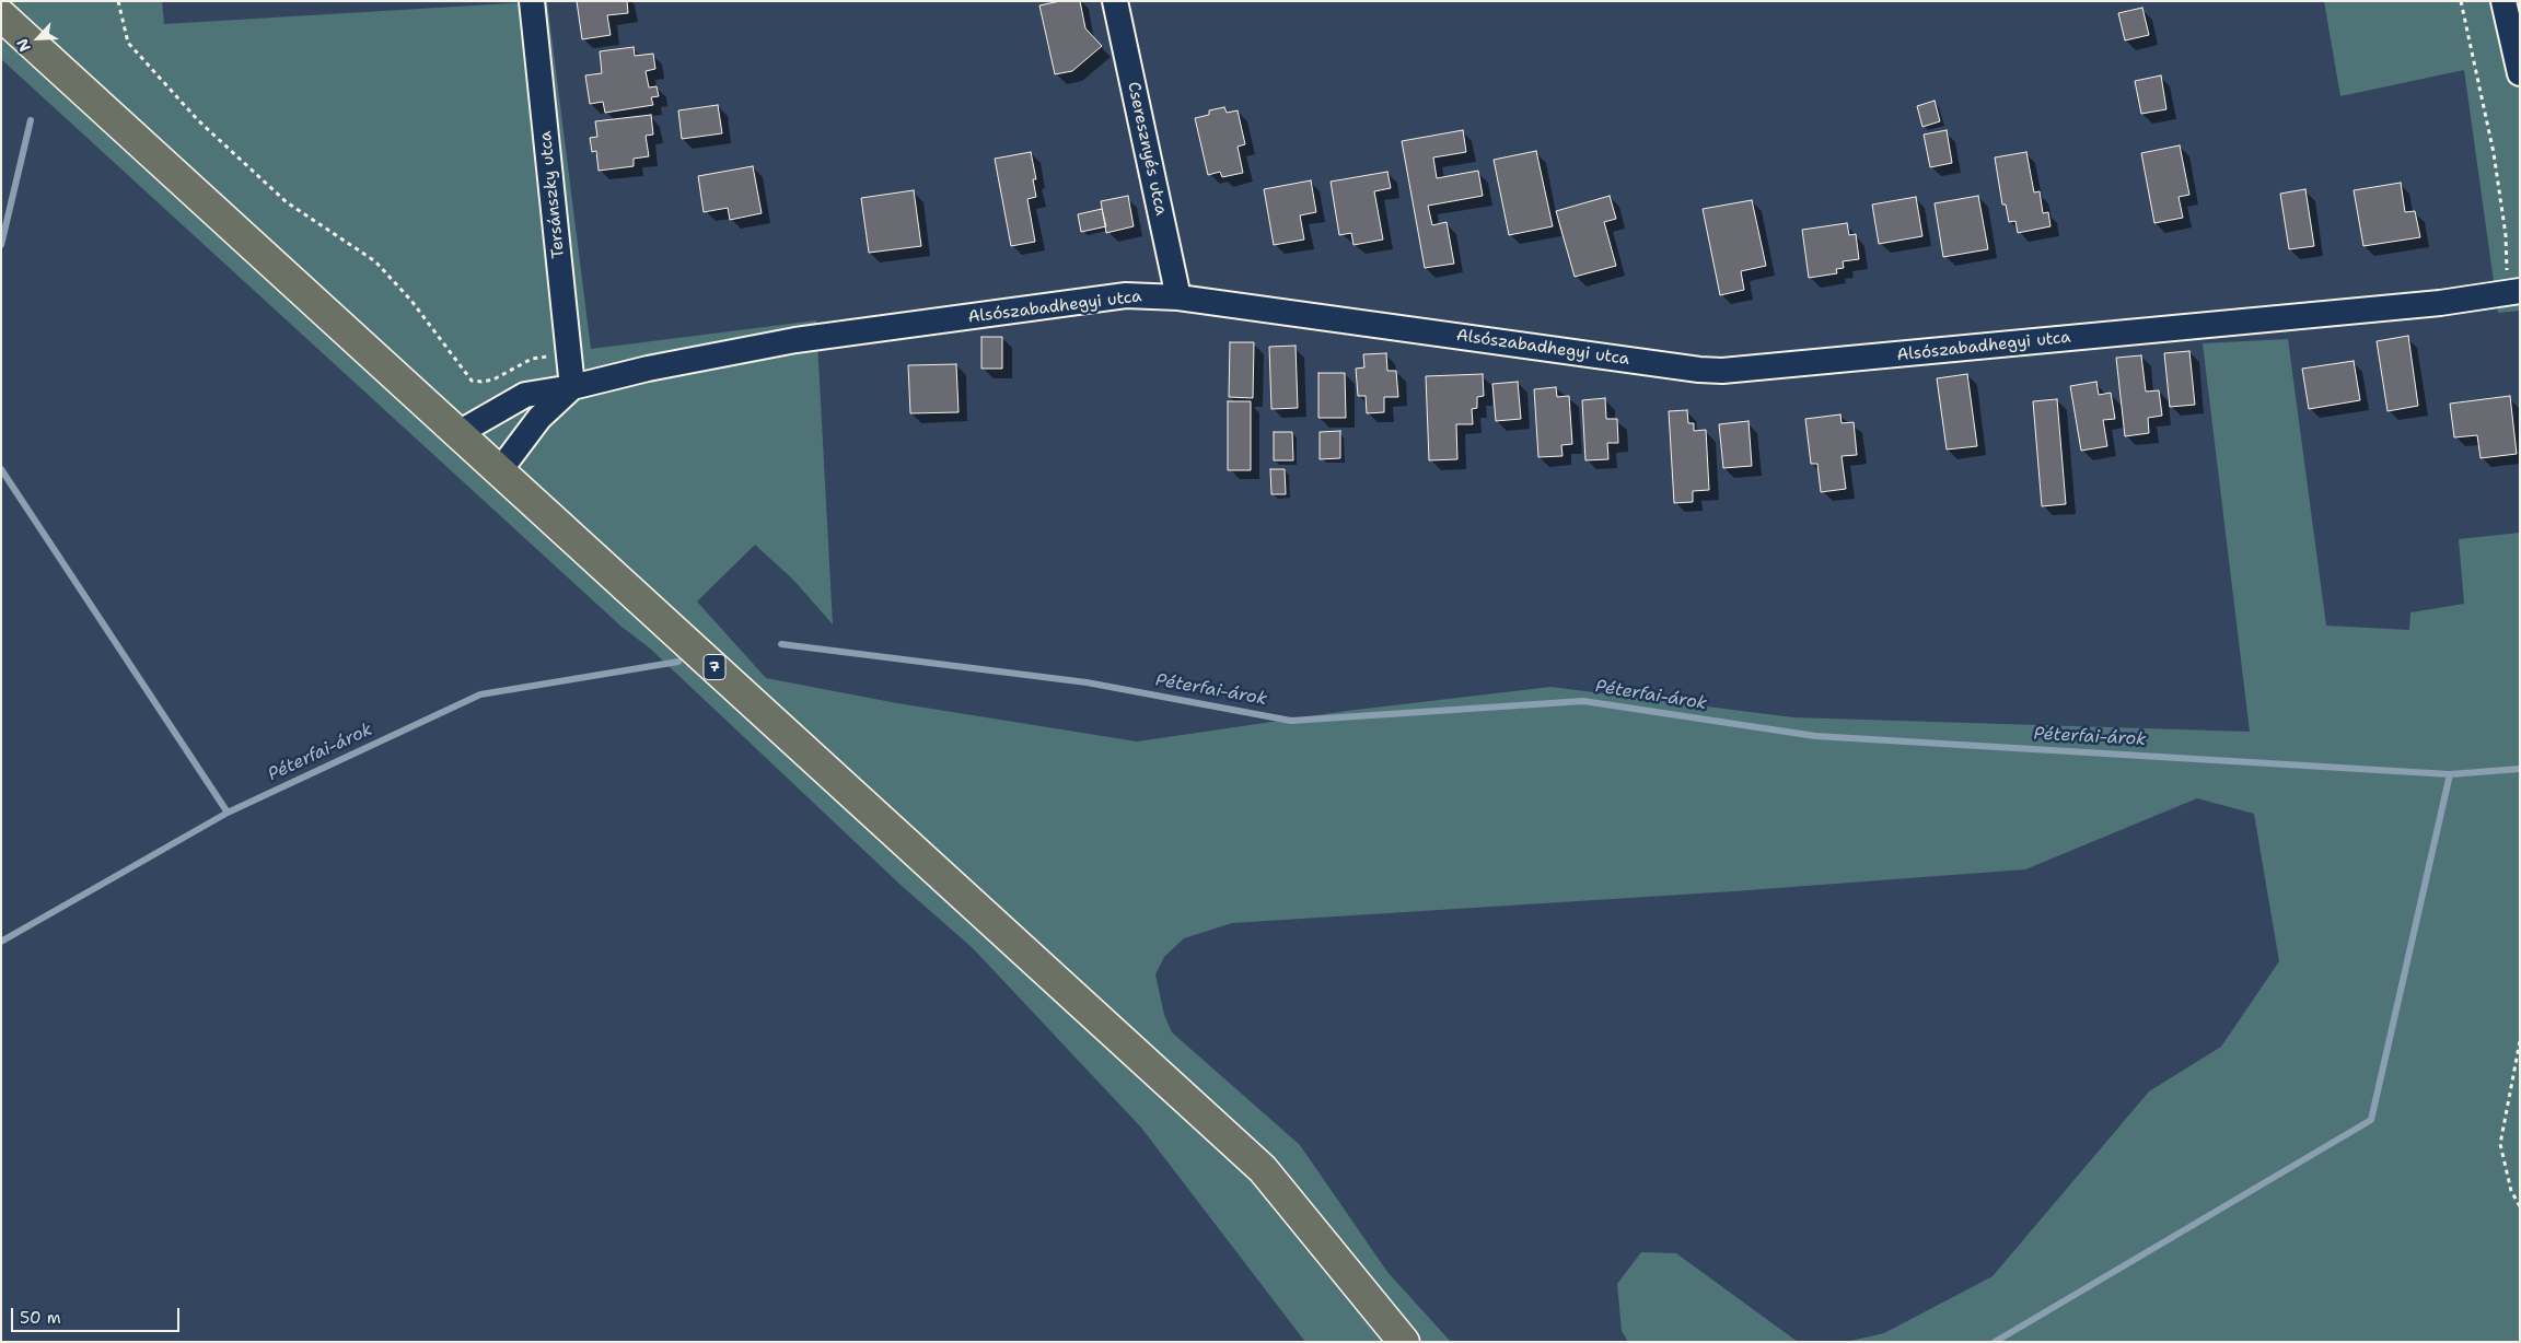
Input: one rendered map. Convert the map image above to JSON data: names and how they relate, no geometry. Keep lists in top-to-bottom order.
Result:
{
  "streets": {
    "main road": ["7"],
    "street": ["Cseresznyés utca", "Tersánszky utca", "Alsószabadhegyi utca"]
  },
  "crossings": [
    ["Cseresznyés utca", "Alsószabadhegyi utca"],
    ["Tersánszky utca", "Alsószabadhegyi utca"],
    ["Alsószabadhegyi utca", "7"]
  ],
  "water": ["Péterfai-árok"],
  "scale_bar": "50 m",
  "north": "bottom left"
}
